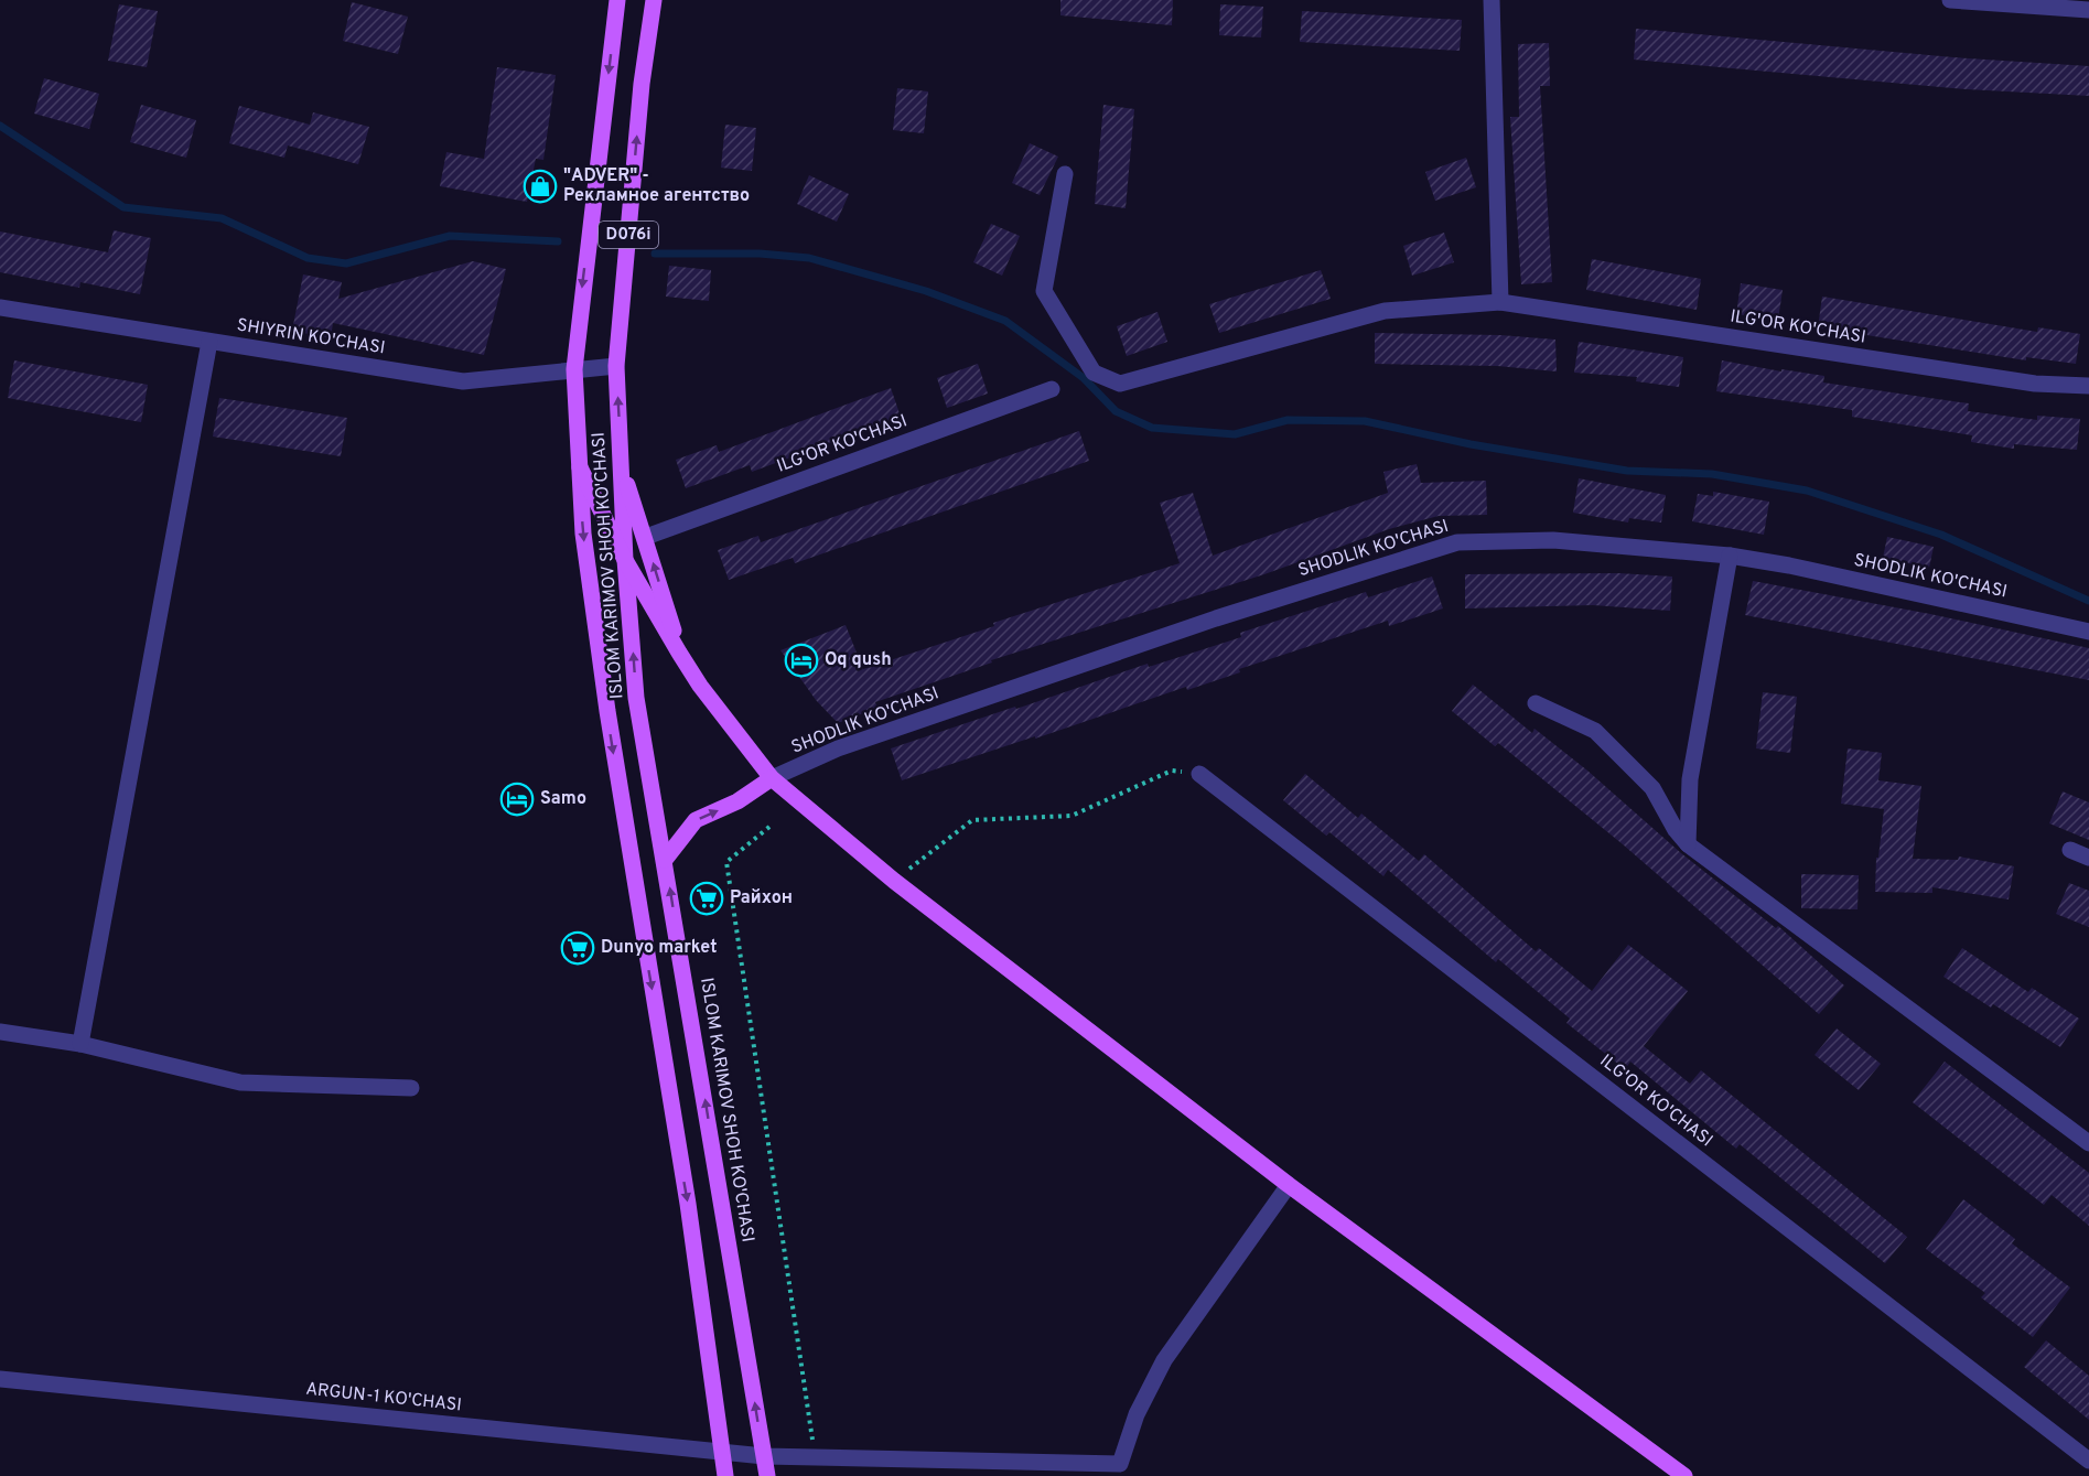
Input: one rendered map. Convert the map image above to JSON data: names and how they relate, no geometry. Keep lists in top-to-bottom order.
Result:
{
  "streets": {
    "main road": ["D076i", "ISLOM KARIMOV SHOH KO'CHASI"],
    "street": [
      "ILG'OR KO'CHASI",
      "SHIYRIN KO'CHASI",
      "SHODLIK KO'CHASI",
      "ARGUN-1 KO'CHASI"
    ]
  },
  "crossings": [
    ["SHIYRIN KO'CHASI", "ISLOM KARIMOV SHOH KO'CHASI"],
    ["ISLOM KARIMOV SHOH KO'CHASI", "ARGUN-1 KO'CHASI"]
  ],
  "places": {
    "shop": ["\"ADVER\" - Рекламное агентство"],
    "hotel": ["Oq qush", "Samo"],
    "supermarket": ["Райхон", "Dunyo market"]
  }
}
